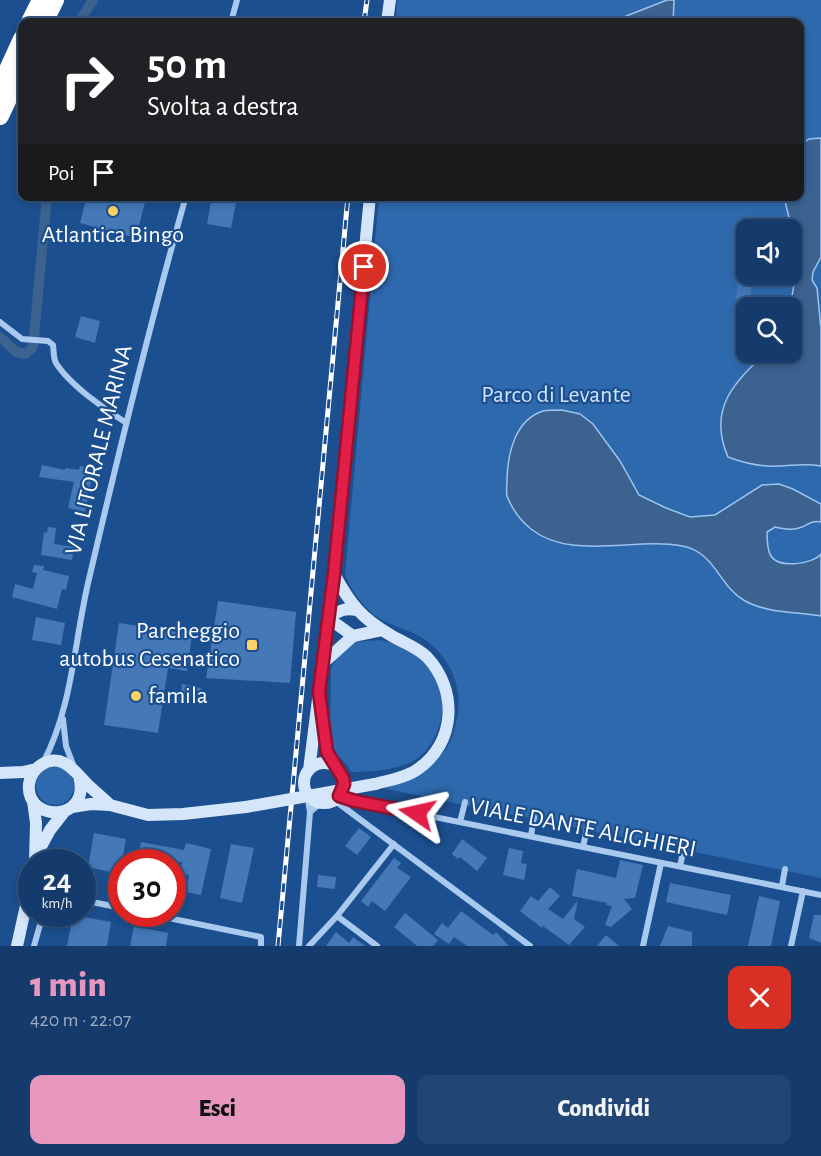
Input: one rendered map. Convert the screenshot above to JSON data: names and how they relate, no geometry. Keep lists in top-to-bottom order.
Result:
{
  "streets": {
    "street": ["VIA LITORALE MARINA", "VIALE DANTE ALIGHIERI"]
  },
  "parks": ["Parco di Levante"],
  "places": {
    "other": ["Atlantica Bingo", "famila"],
    "transit": ["Parcheggio autobus Cesenatico"]
  },
  "page": {
    "turn": ["50 m", "Svolta a destra"],
    "then": "Poi",
    "speed": "24 km/h",
    "limit": "30",
    "heading": ["1 min", "420 m · 22:07"],
    "buttons": ["Esci", "Condividi"]
  }
}
